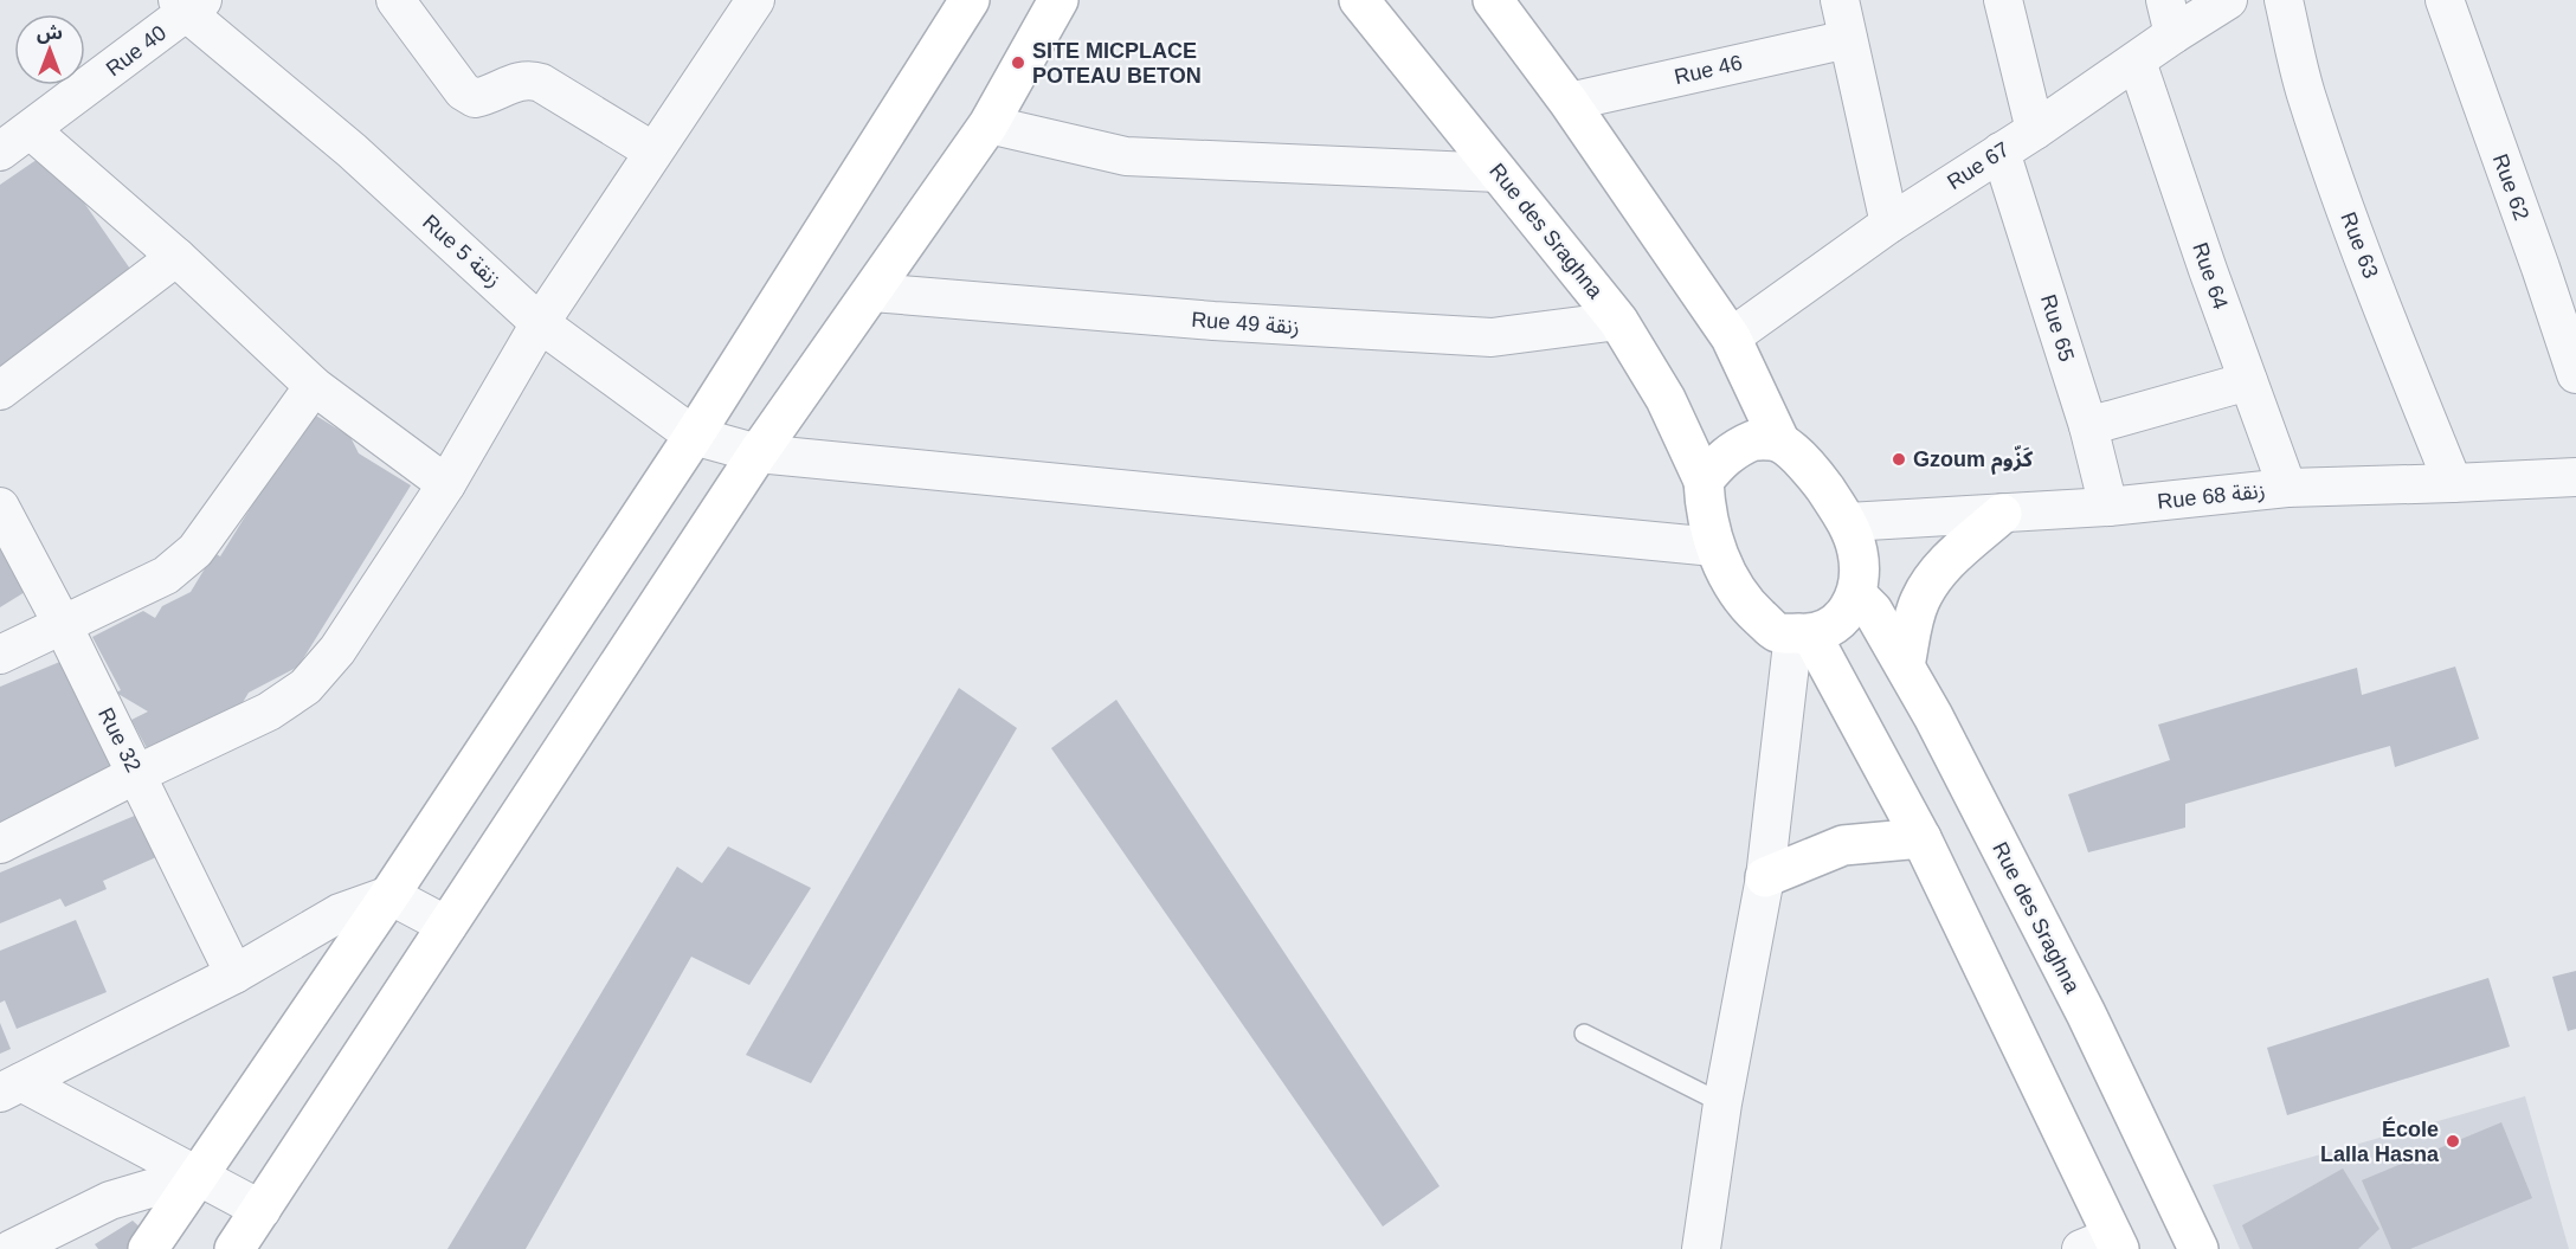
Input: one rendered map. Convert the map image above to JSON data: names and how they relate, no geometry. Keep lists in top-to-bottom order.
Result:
{
  "streets": {
    "street": [
      "Rue 40",
      "Rue 46",
      "Rue 67",
      "Rue 62",
      "Rue des Sraghna",
      "Rue 63",
      "Rue 5 زنقة",
      "Rue 64",
      "Rue 49 زنقة",
      "Rue 65",
      "Rue 68 زنقة",
      "Rue 32"
    ]
  },
  "crossings": [
    ["Rue 40", "Rue 5 زنقة"],
    ["Rue 67", "Rue 64"],
    ["Rue 67", "Rue 65"],
    ["Rue des Sraghna", "Rue 5 زنقة"],
    ["Rue des Sraghna", "Rue 49 زنقة"],
    ["Rue des Sraghna", "Rue 68 زنقة"],
    ["Rue 63", "Rue 68 زنقة"],
    ["Rue 5 زنقة", "Rue 68 زنقة"],
    ["Rue 64", "Rue 68 زنقة"],
    ["Rue 65", "Rue 68 زنقة"]
  ],
  "places": ["SITE MICPLACE POTEAU BETON", "Gzoum كَزّوم", "École Lalla Hasna"],
  "north": "top"
}
